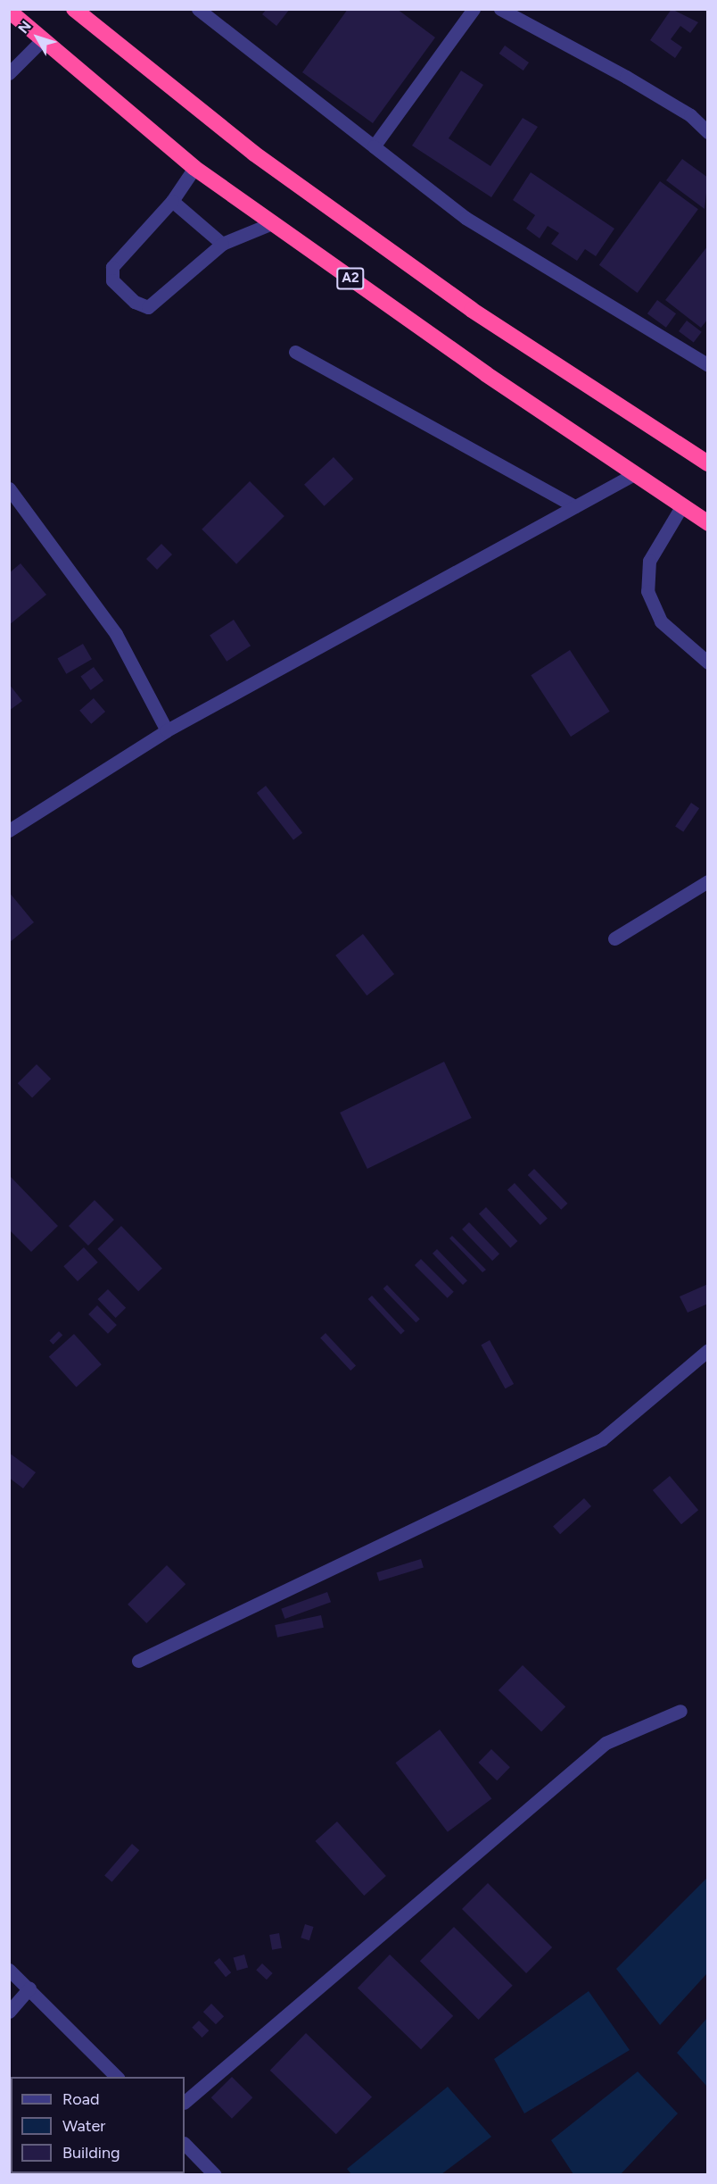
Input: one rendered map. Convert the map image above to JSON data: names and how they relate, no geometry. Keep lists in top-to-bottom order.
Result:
{
  "streets": {
    "highway": ["A2"]
  },
  "legend": ["Road", "Water", "Building"],
  "north": "top left"
}
